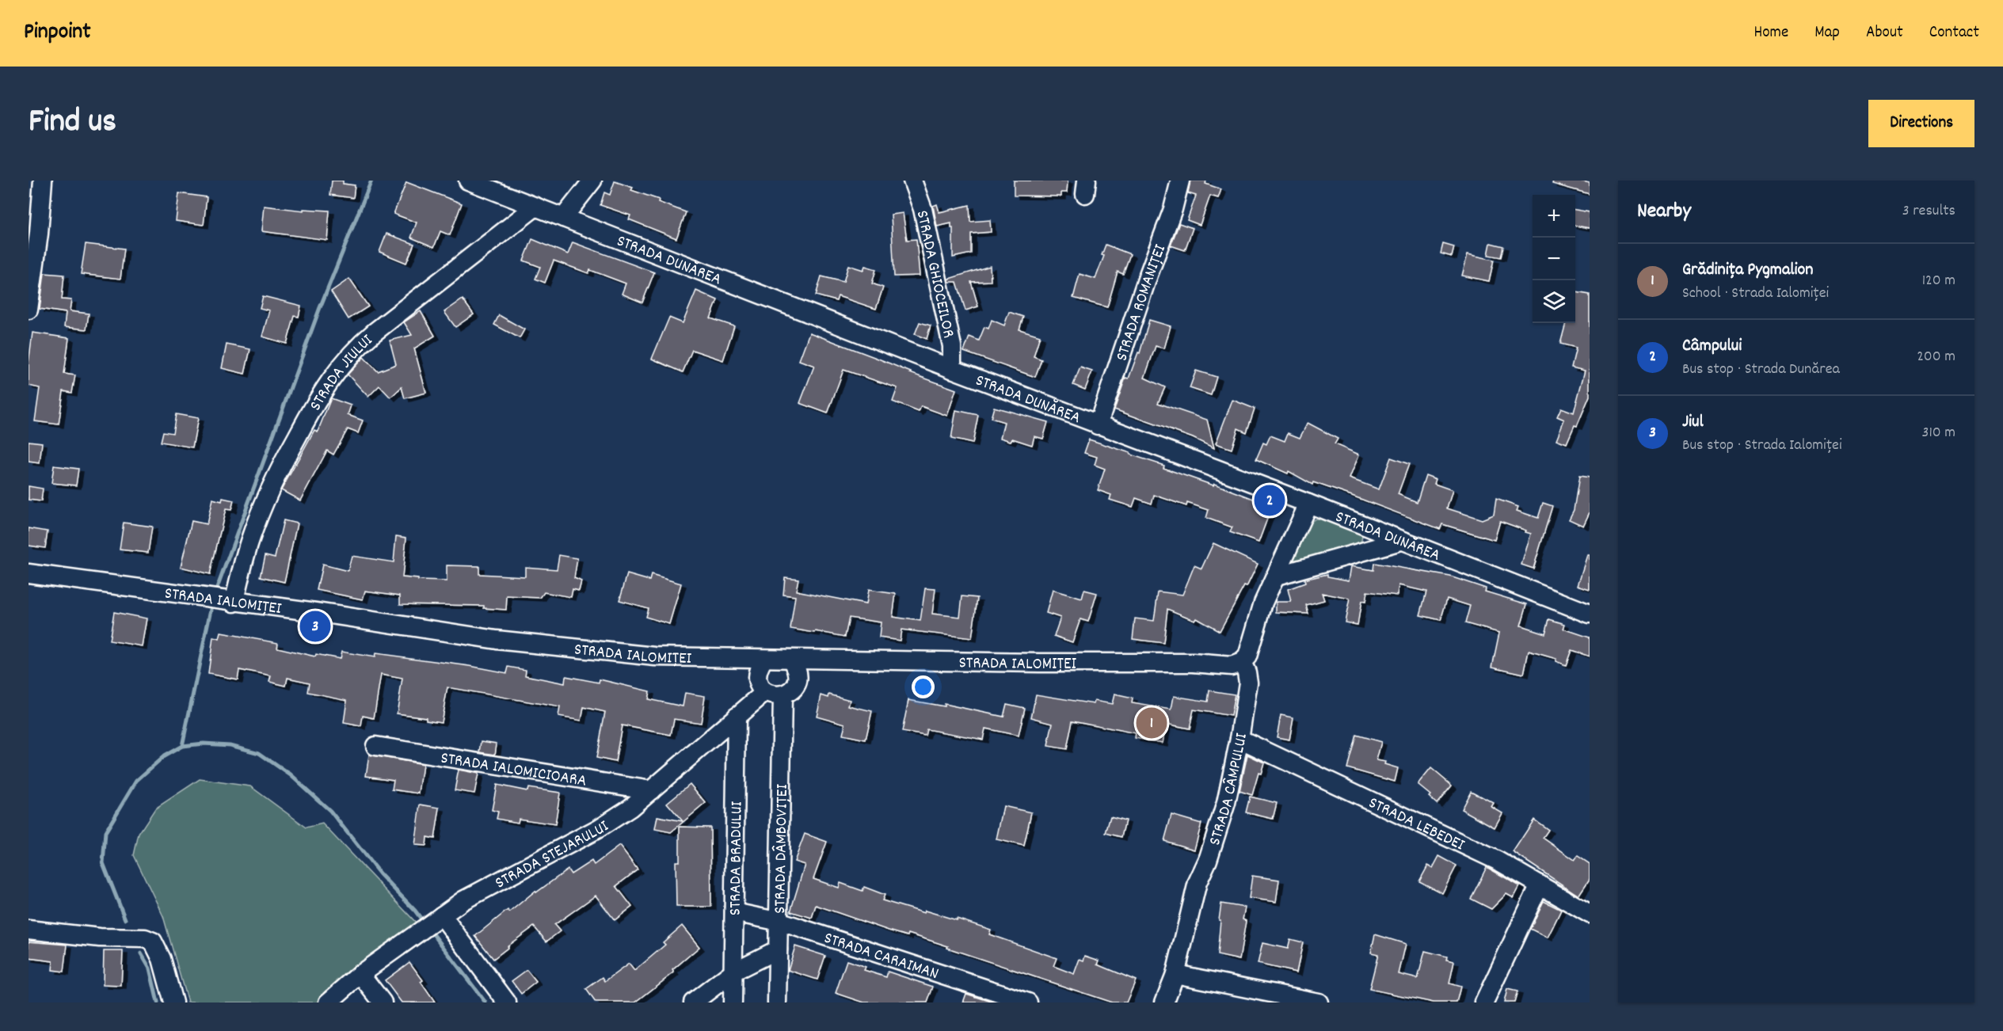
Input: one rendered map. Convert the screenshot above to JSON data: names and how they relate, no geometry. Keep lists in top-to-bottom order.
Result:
{
  "streets": {
    "street": [
      "STRADA DUNĂREA",
      "STRADA GHIOCEILOR",
      "STRADA ROMANIȚEI",
      "STRADA JIULUI",
      "STRADA IALOMIȚEI",
      "STRADA IALOMICIOARA",
      "STRADA CÂMPULUI",
      "STRADA LEBEDEI",
      "STRADA DÂMBOVIȚEI",
      "STRADA STEJARULUI",
      "STRADA BRADULUI",
      "STRADA CARAIMAN"
    ]
  },
  "crossings": [
    ["STRADA DUNĂREA", "STRADA GHIOCEILOR"],
    ["STRADA DUNĂREA", "STRADA ROMANIȚEI"],
    ["STRADA DUNĂREA", "STRADA JIULUI"],
    ["STRADA JIULUI", "STRADA IALOMIȚEI"],
    ["STRADA IALOMIȚEI", "STRADA CÂMPULUI"],
    ["STRADA IALOMIȚEI", "STRADA DÂMBOVIȚEI"],
    ["STRADA IALOMIȚEI", "STRADA STEJARULUI"],
    ["STRADA IALOMICIOARA", "STRADA STEJARULUI"],
    ["STRADA CÂMPULUI", "STRADA LEBEDEI"],
    ["STRADA DÂMBOVIȚEI", "STRADA STEJARULUI"],
    ["STRADA DÂMBOVIȚEI", "STRADA CARAIMAN"],
    ["STRADA STEJARULUI", "STRADA BRADULUI"],
    ["STRADA BRADULUI", "STRADA CARAIMAN"]
  ],
  "page": {
    "header": "Pinpoint",
    "nav": [
      "Home",
      "Map",
      "About",
      "Contact"
    ],
    "title": "Find us",
    "buttons": "Directions",
    "heading": ["Nearby", "3 results"],
    "map_buttons": ["+", "−"],
    "list": [
      {
        "mark": "1",
        "name": "Grădinița Pygmalion",
        "note": "School · Strada Ialomiței",
        "value": "120 m"
      },
      {
        "mark": "2",
        "name": "Câmpului",
        "note": "Bus stop · Strada Dunărea",
        "value": "200 m"
      },
      {
        "mark": "3",
        "name": "Jiul",
        "note": "Bus stop · Strada Ialomiței",
        "value": "310 m"
      }
    ],
    "pins": ["2", "3", "1"]
  }
}
